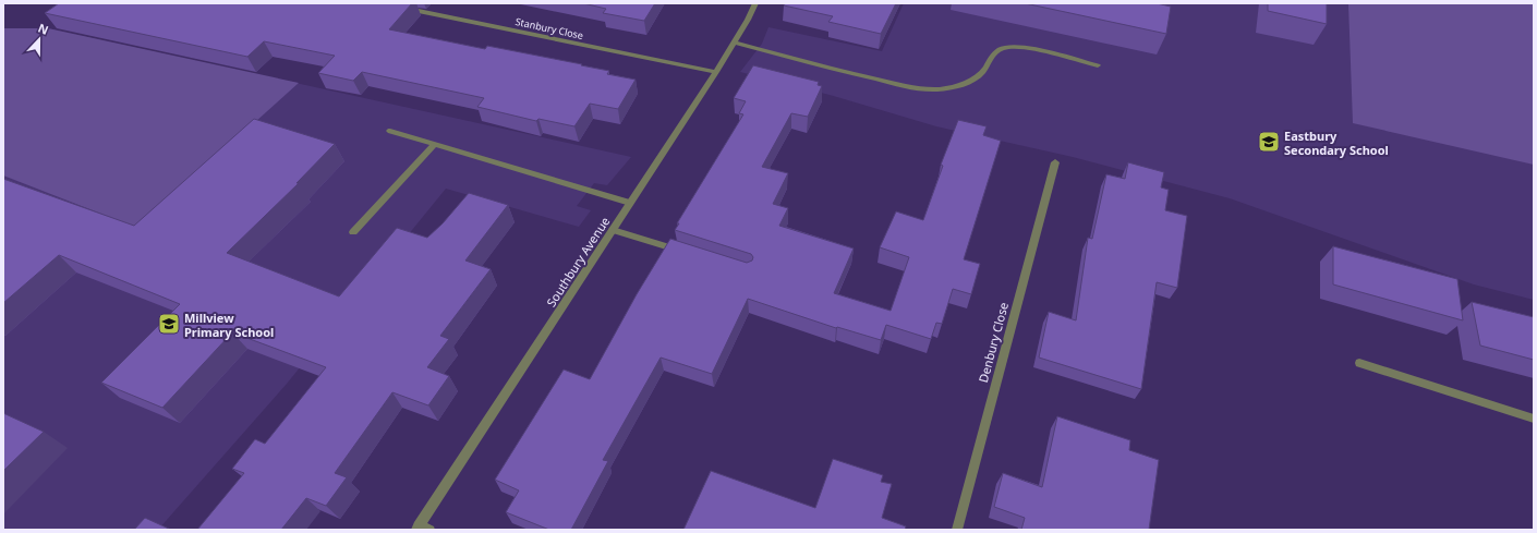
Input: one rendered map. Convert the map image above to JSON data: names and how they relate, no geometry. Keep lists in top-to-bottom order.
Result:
{
  "streets": {
    "street": ["Stanbury Close", "Southbury Avenue", "Denbury Close"]
  },
  "crossings": [
    ["Stanbury Close", "Southbury Avenue"]
  ],
  "places": {
    "school or university": ["Eastbury Secondary School", "Millview Primary School"]
  },
  "north": "top"
}
